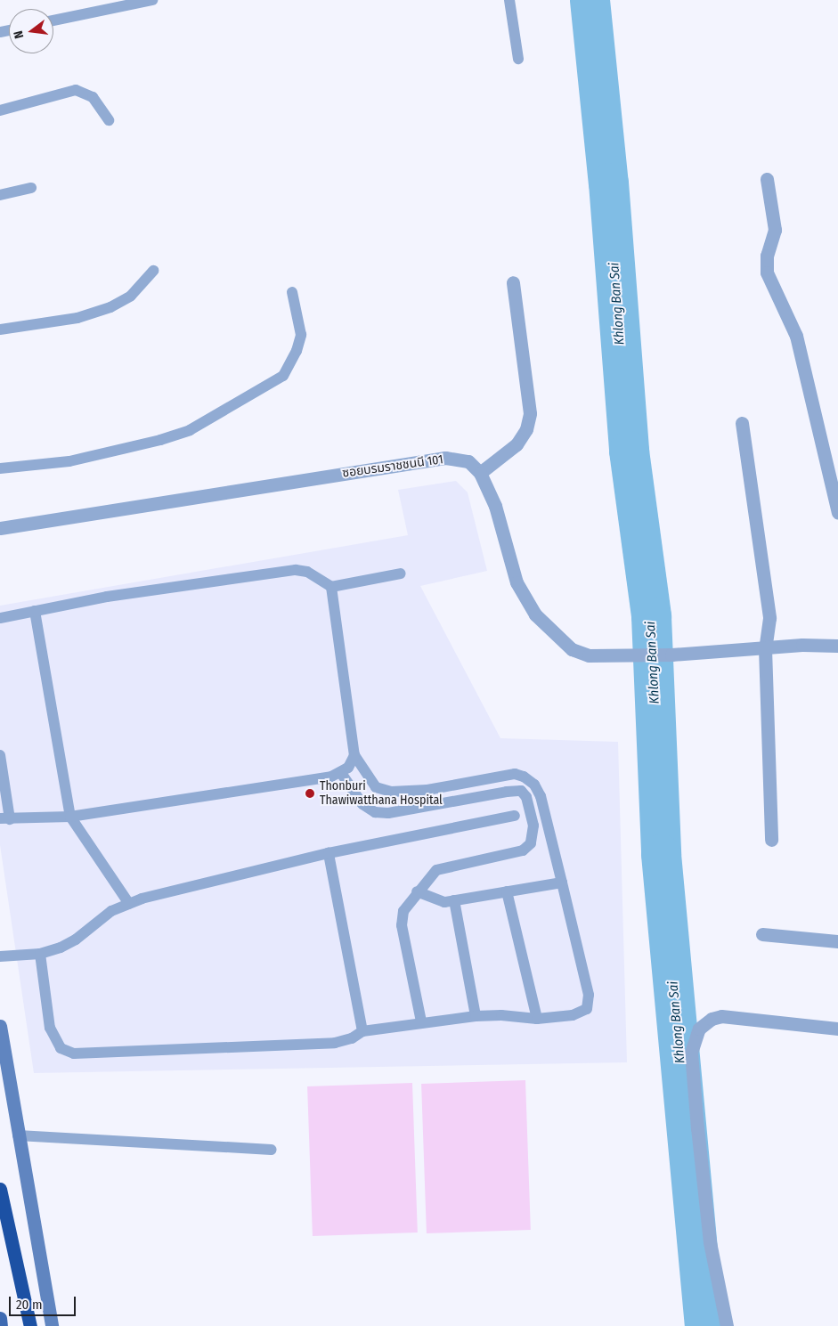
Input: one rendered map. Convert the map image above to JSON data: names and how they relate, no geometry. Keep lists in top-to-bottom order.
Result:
{
  "streets": {
    "street": ["ซอยบรมราชชนนี 101"]
  },
  "water": ["Khlong Ban Sai"],
  "places": ["Thonburi Thawiwatthana Hospital"],
  "scale_bar": "20 m",
  "north": "left"
}
